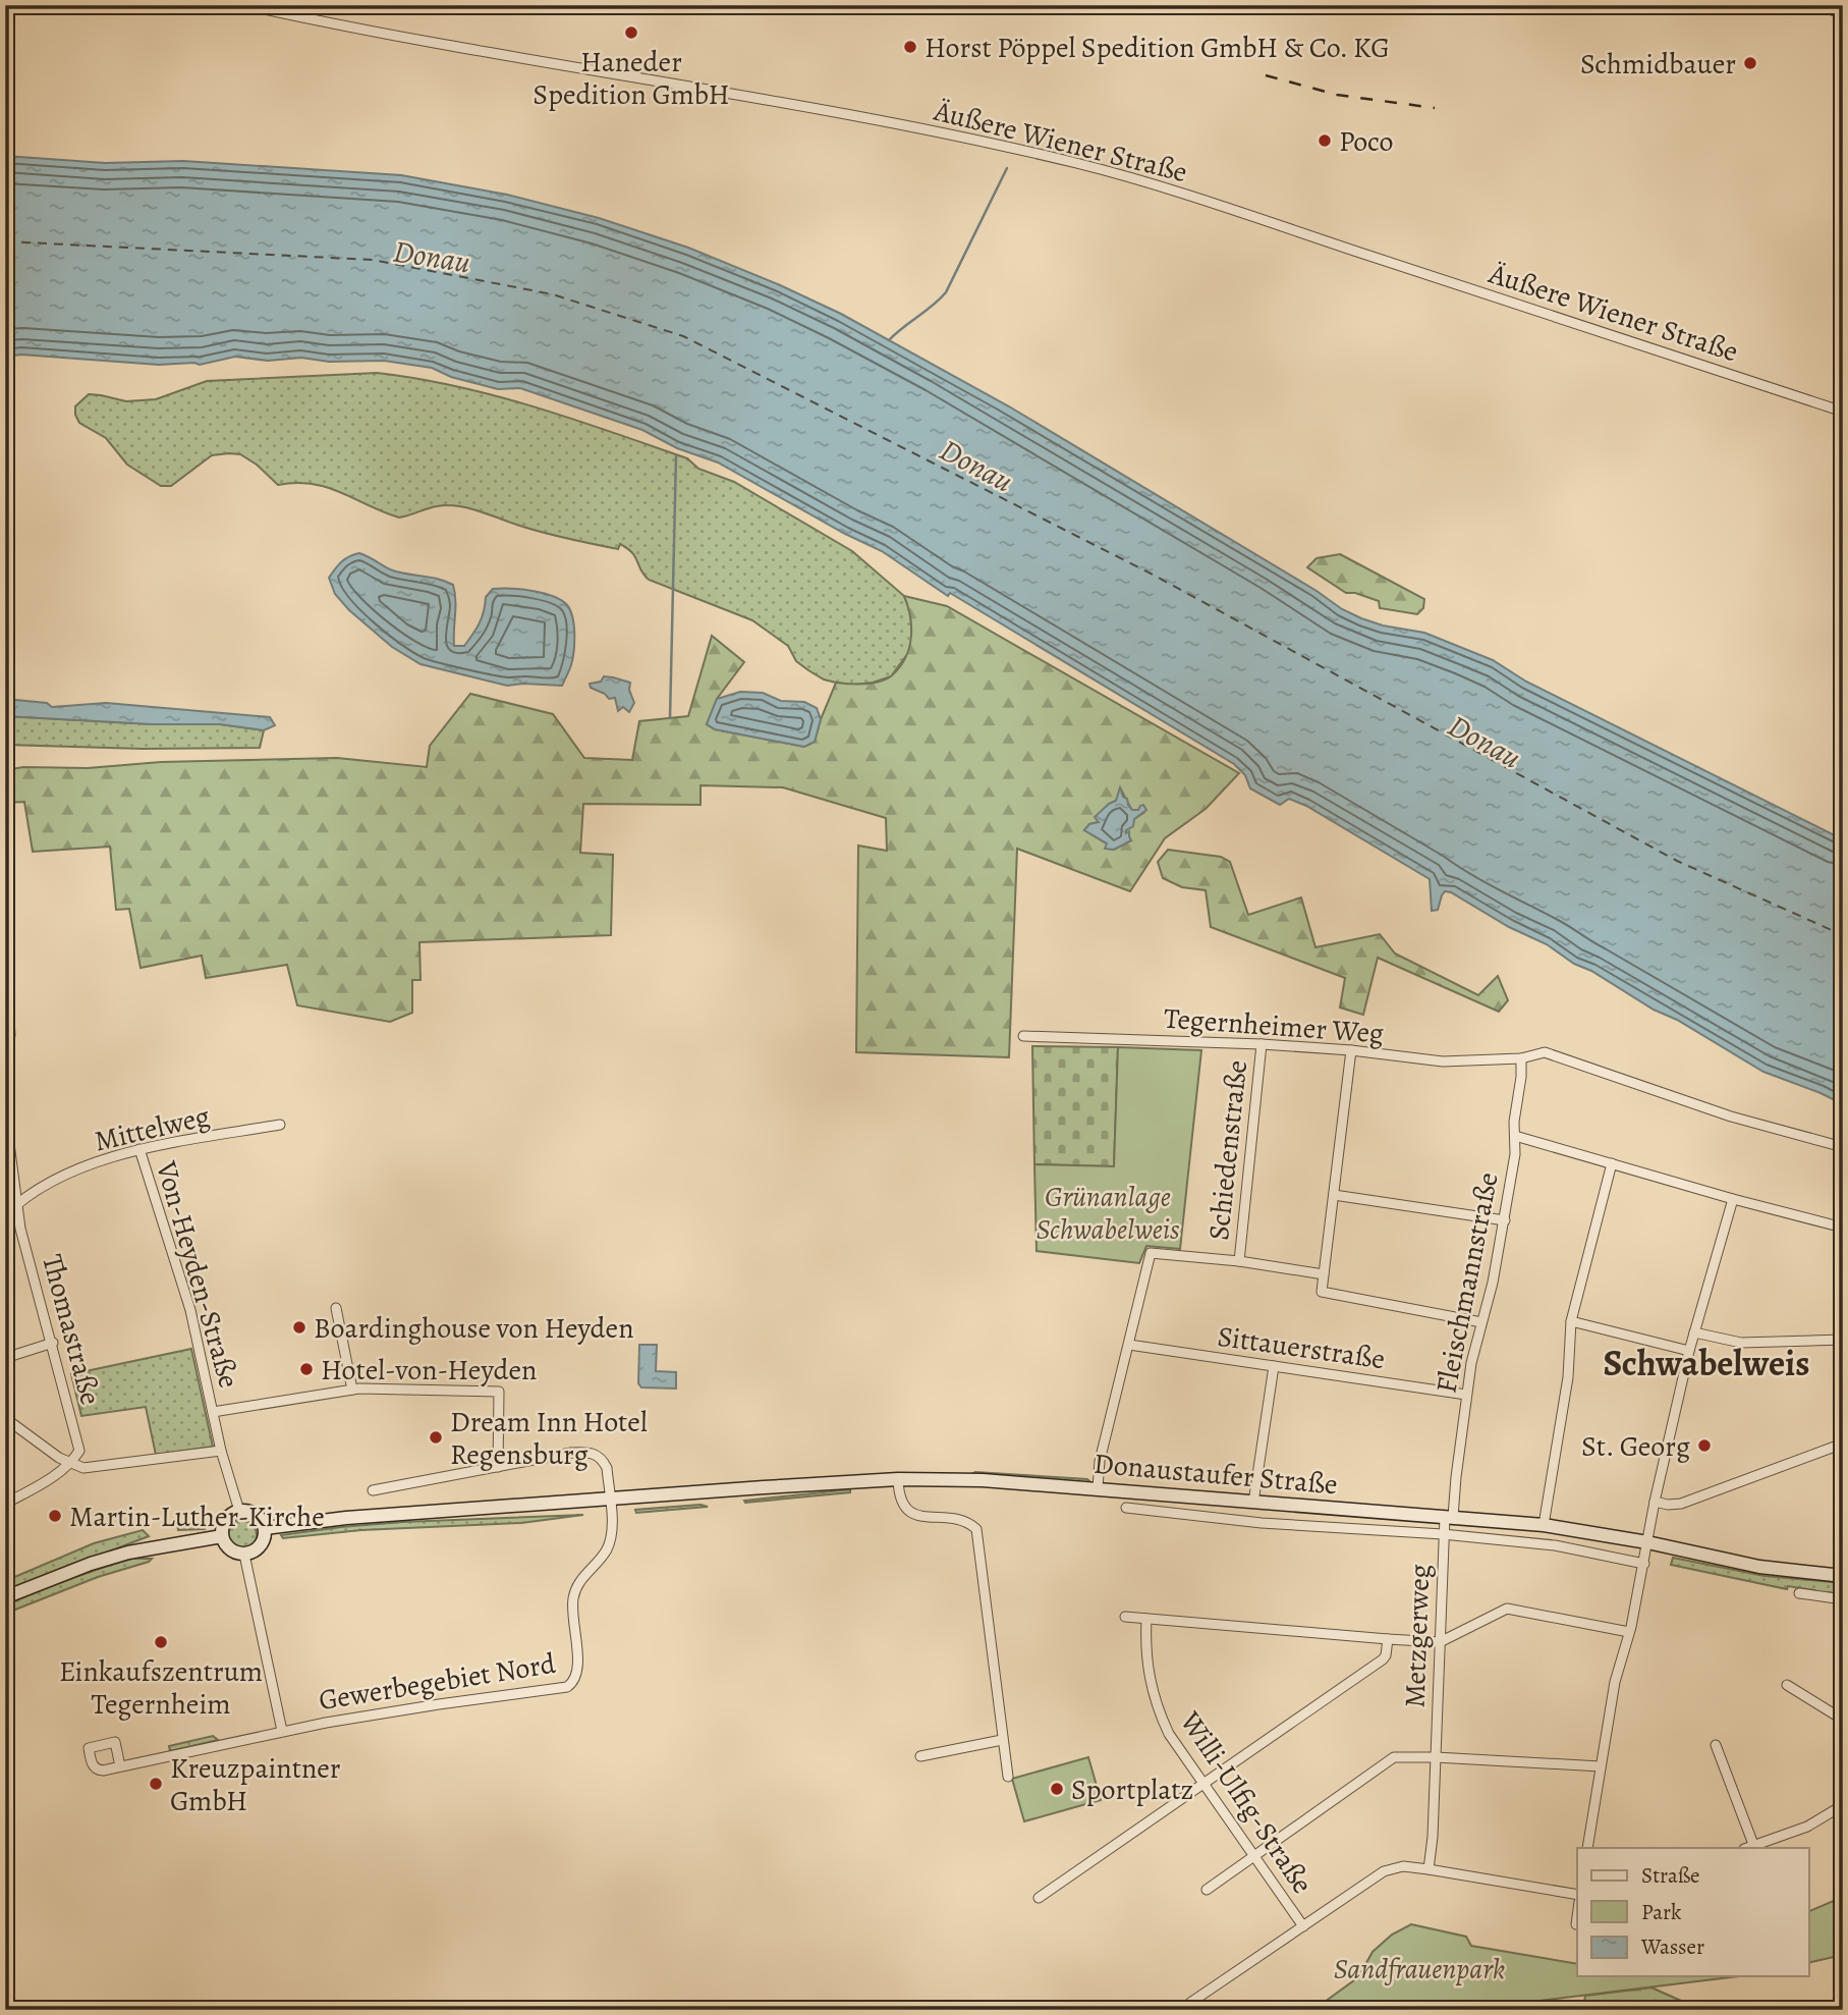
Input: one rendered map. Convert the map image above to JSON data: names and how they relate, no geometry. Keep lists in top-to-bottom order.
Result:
{
  "streets": {
    "main road": ["Donaustaufer Straße"],
    "street": [
      "Äußere Wiener Straße",
      "Tegernheimer Weg",
      "Mittelweg",
      "Schiedenstraße",
      "Von-Heyden-Straße",
      "Fleischmannstraße",
      "Thomastraße",
      "Sittauerstraße",
      "Metzgerweg",
      "Gewerbegebiet Nord",
      "Willi-Ulfig-Straße"
    ]
  },
  "crossings": [
    ["Tegernheimer Weg", "Schiedenstraße"],
    ["Tegernheimer Weg", "Fleischmannstraße"],
    ["Mittelweg", "Von-Heyden-Straße"],
    ["Mittelweg", "Thomastraße"],
    ["Von-Heyden-Straße", "Donaustaufer Straße"],
    ["Von-Heyden-Straße", "Gewerbegebiet Nord"],
    ["Fleischmannstraße", "Sittauerstraße"],
    ["Fleischmannstraße", "Donaustaufer Straße"],
    ["Fleischmannstraße", "Metzgerweg"],
    ["Donaustaufer Straße", "Metzgerweg"],
    ["Donaustaufer Straße", "Gewerbegebiet Nord"]
  ],
  "districts": ["Schwabelweis"],
  "water": ["Donau"],
  "parks": ["Grünanlage Schwabelweis", "Sandfrauenpark"],
  "places": [
    "Haneder Spedition GmbH",
    "Horst Pöppel Spedition GmbH & Co. KG",
    "Schmidbauer",
    "Poco",
    "Boardinghouse von Heyden",
    "Hotel-von-Heyden",
    "Dream Inn Hotel Regensburg",
    "St. Georg",
    "Martin-Luther-Kirche",
    "Einkaufszentrum Tegernheim",
    "Kreuzpaintner GmbH",
    "Sportplatz"
  ],
  "legend": ["Straße", "Park", "Wasser"]
}
